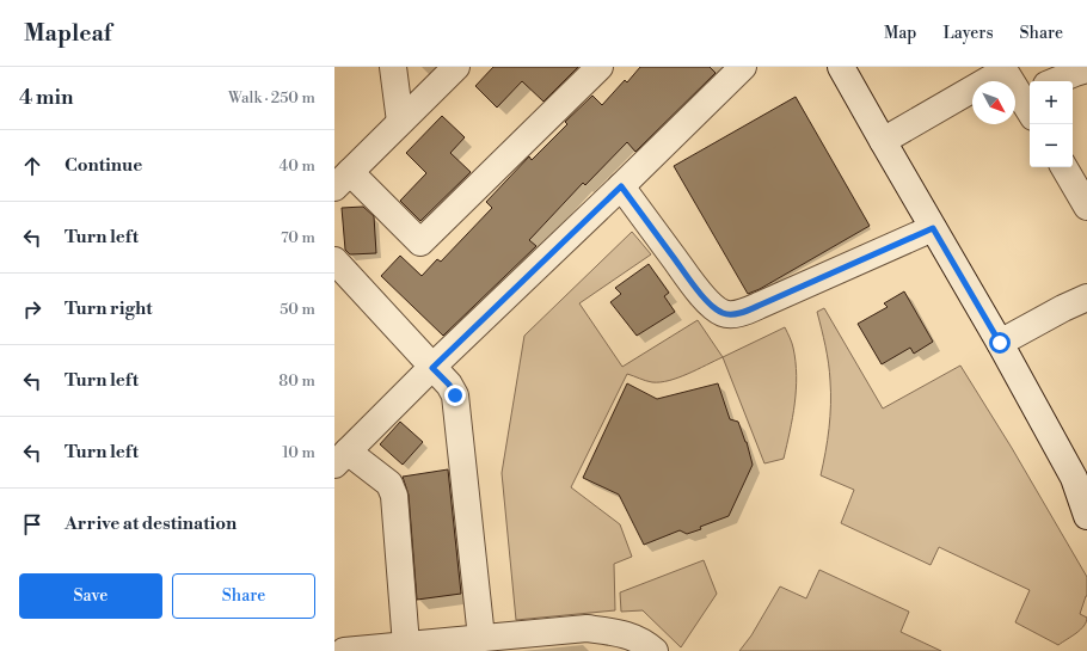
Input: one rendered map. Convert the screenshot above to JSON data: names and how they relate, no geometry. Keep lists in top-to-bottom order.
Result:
{
  "north": "bottom right",
  "page": {
    "header": "Mapleaf",
    "nav": ["Map", "Layers", "Share"],
    "heading": ["4 min", "Walk · 250 m"],
    "map_buttons": ["+", "−"],
    "list": [
      ["Continue", "40 m"],
      ["Turn left", "70 m"],
      ["Turn right", "50 m"],
      ["Turn left", "80 m"],
      ["Turn left", "10 m"],
      "Arrive at destination"
    ],
    "buttons": ["Save", "Share"]
  }
}
